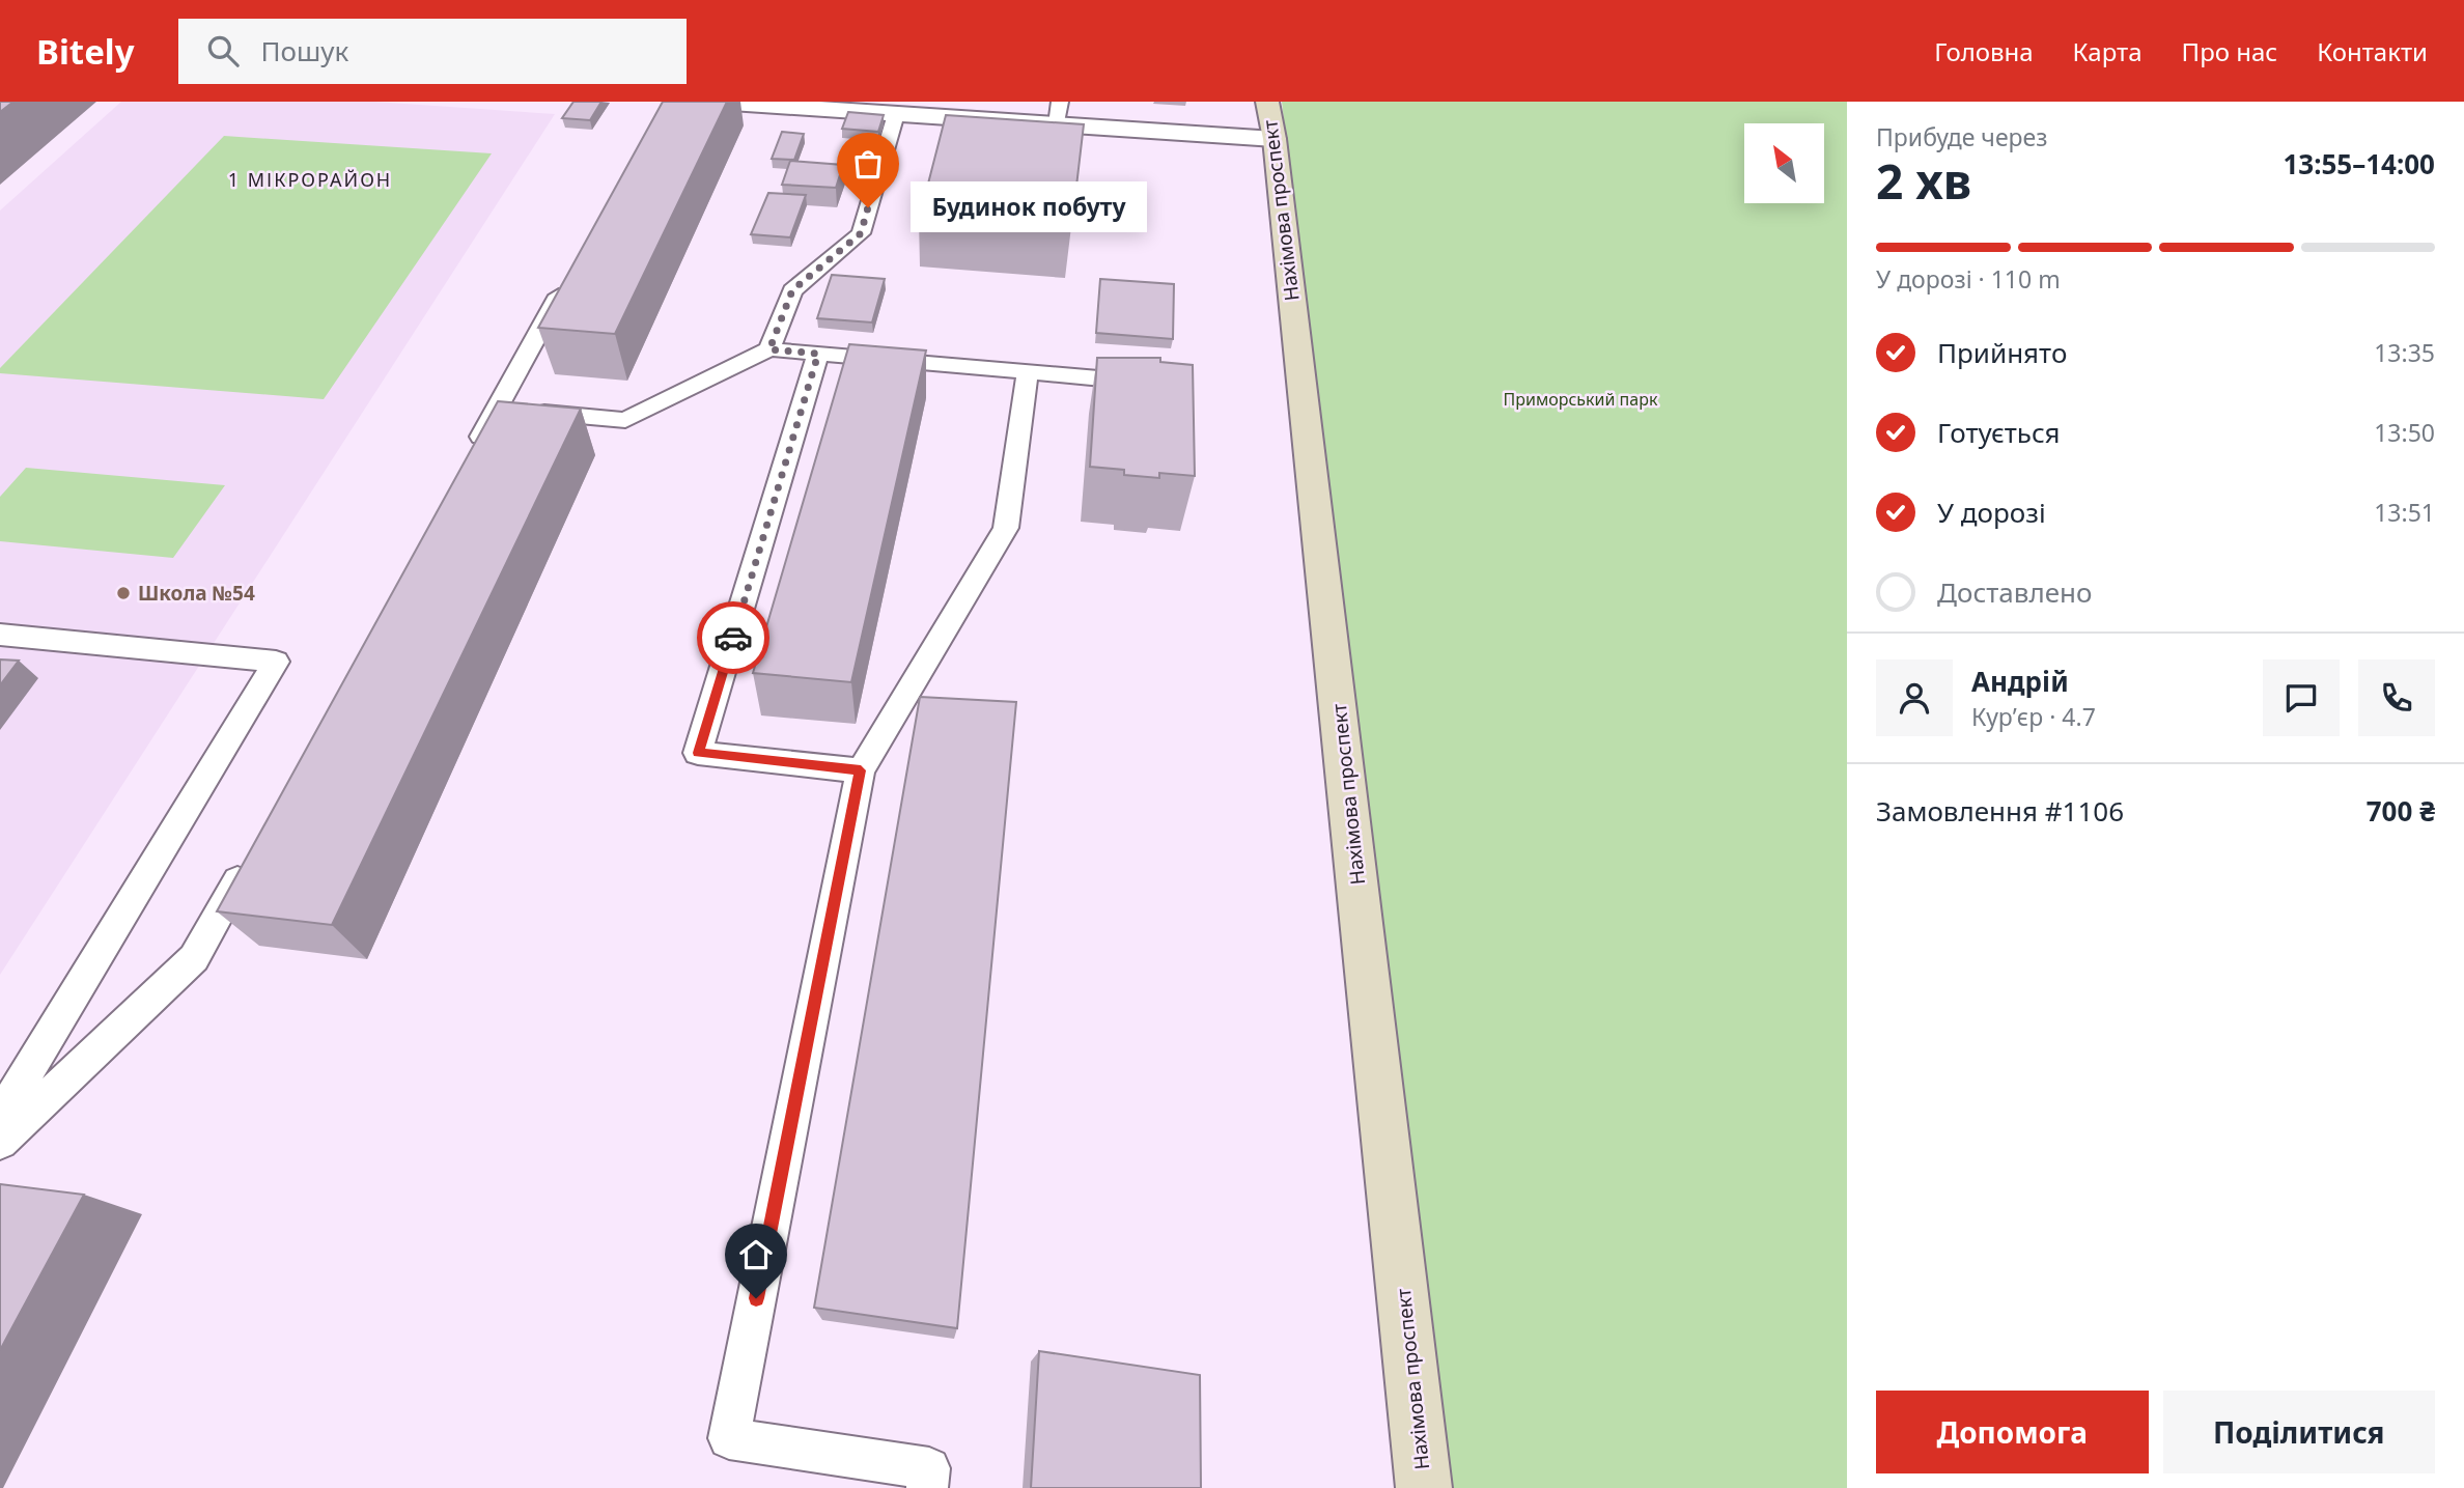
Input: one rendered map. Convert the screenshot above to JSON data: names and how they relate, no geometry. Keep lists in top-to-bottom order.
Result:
{
  "streets": {
    "main road": ["Нахімова проспект"]
  },
  "districts": ["1 МІКРОРАЙОН"],
  "parks": ["Приморський парк"],
  "places": ["Будинок побуту", "Школа №54"],
  "north": "top left",
  "page": {
    "header": "Bitely",
    "search": "Пошук",
    "nav": [
      "Головна",
      "Карта",
      "Про нас",
      "Контакти"
    ],
    "heading": ["2 хв", "Прибуде через", "13:55–14:00"],
    "panel": [
      "Андрій",
      "Кур’єр · 4.7",
      "Замовлення #1106",
      "700 ₴"
    ],
    "bubble": "Будинок побуту",
    "bar": "У дорозі · 110 m",
    "list": [
      ["Прийнято", "13:35"],
      ["Готується", "13:50"],
      ["У дорозі", "13:51"],
      "Доставлено"
    ],
    "buttons": ["Допомога", "Поділитися"]
  }
}
